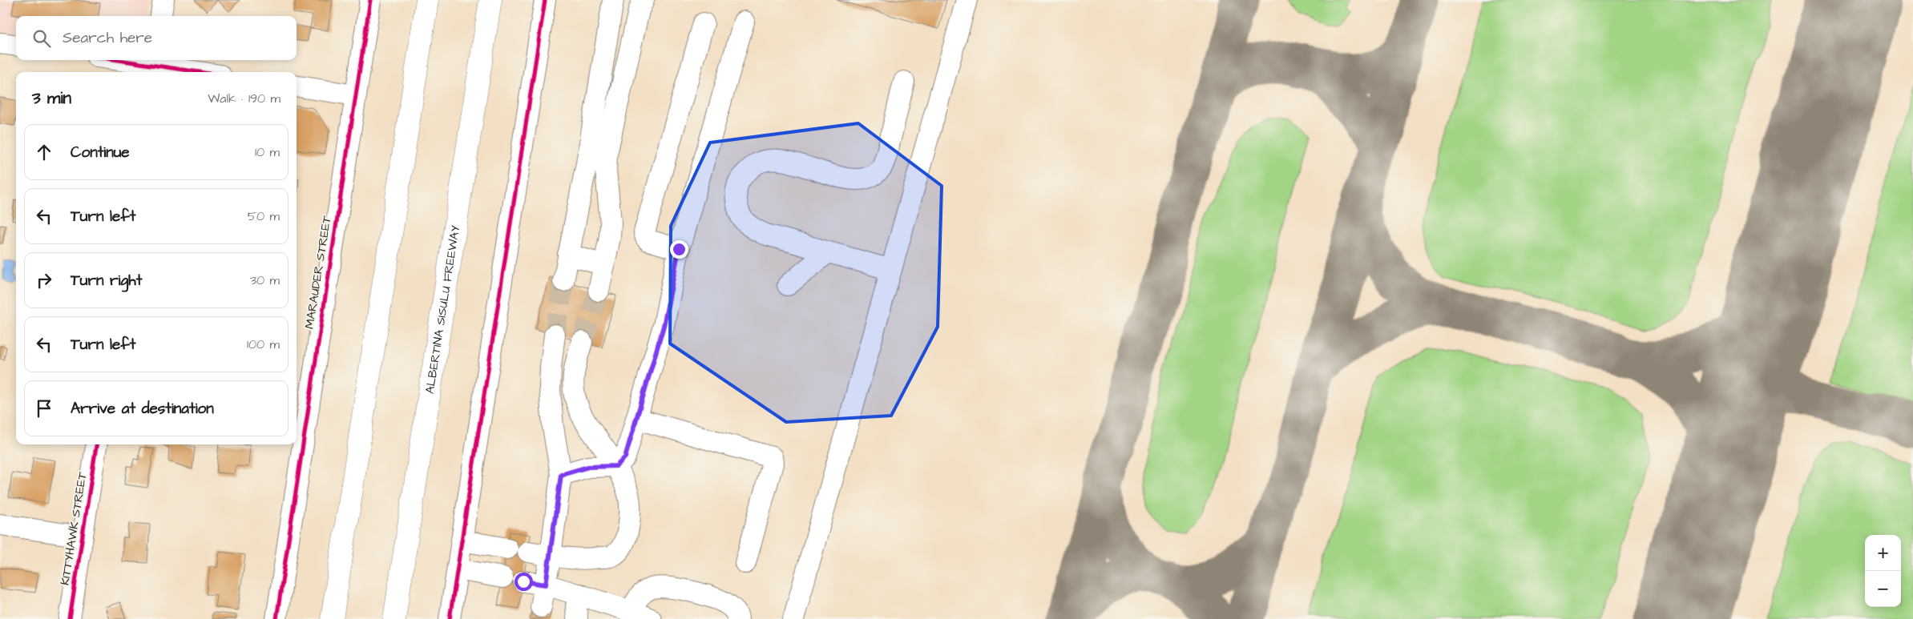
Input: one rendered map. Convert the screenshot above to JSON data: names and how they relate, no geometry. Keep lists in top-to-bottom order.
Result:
{
  "streets": {
    "highway": ["ALBERTINA SISULU FREEWAY"],
    "street": ["MARAUDER STREET", "KITTYHAWK STREET"]
  },
  "page": {
    "search": "Search here",
    "heading": ["3 min", "Walk · 190 m"],
    "list": [
      ["Continue", "10 m"],
      ["Turn left", "50 m"],
      ["Turn right", "30 m"],
      ["Turn left", "100 m"],
      "Arrive at destination"
    ],
    "map_buttons": ["+", "−"]
  }
}
